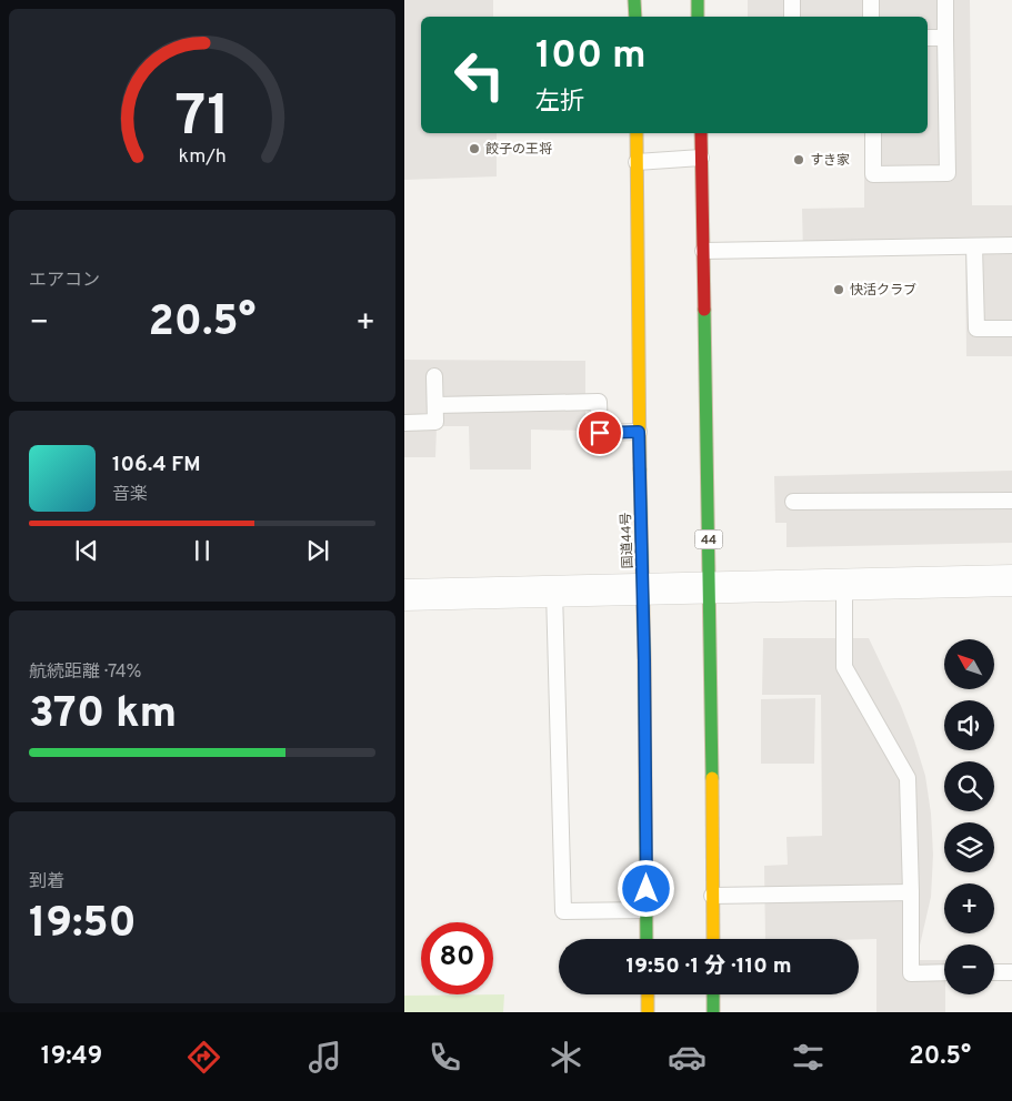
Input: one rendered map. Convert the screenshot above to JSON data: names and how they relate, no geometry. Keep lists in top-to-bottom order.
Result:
{
  "streets": {
    "highway": ["44", "国道44号"]
  },
  "places": ["餃子の王将", "すき家", "快活クラブ"],
  "north": "top left",
  "page": {
    "turn": ["100 m", "左折"],
    "tile": [
      "エアコン",
      ["航続距離 · 74%", "370 km"],
      ["到着", "19:50"]
    ],
    "heat": ["−", "20.5°", "+"],
    "song": ["106.4 FM", "音楽"],
    "map_buttons": ["+", "−"],
    "limit": "80",
    "trip": "19:50 · 1 分 · 110 m",
    "tabs": ["19:49", "20.5°"],
    "gauge": ["71", "km/h"]
  }
}
